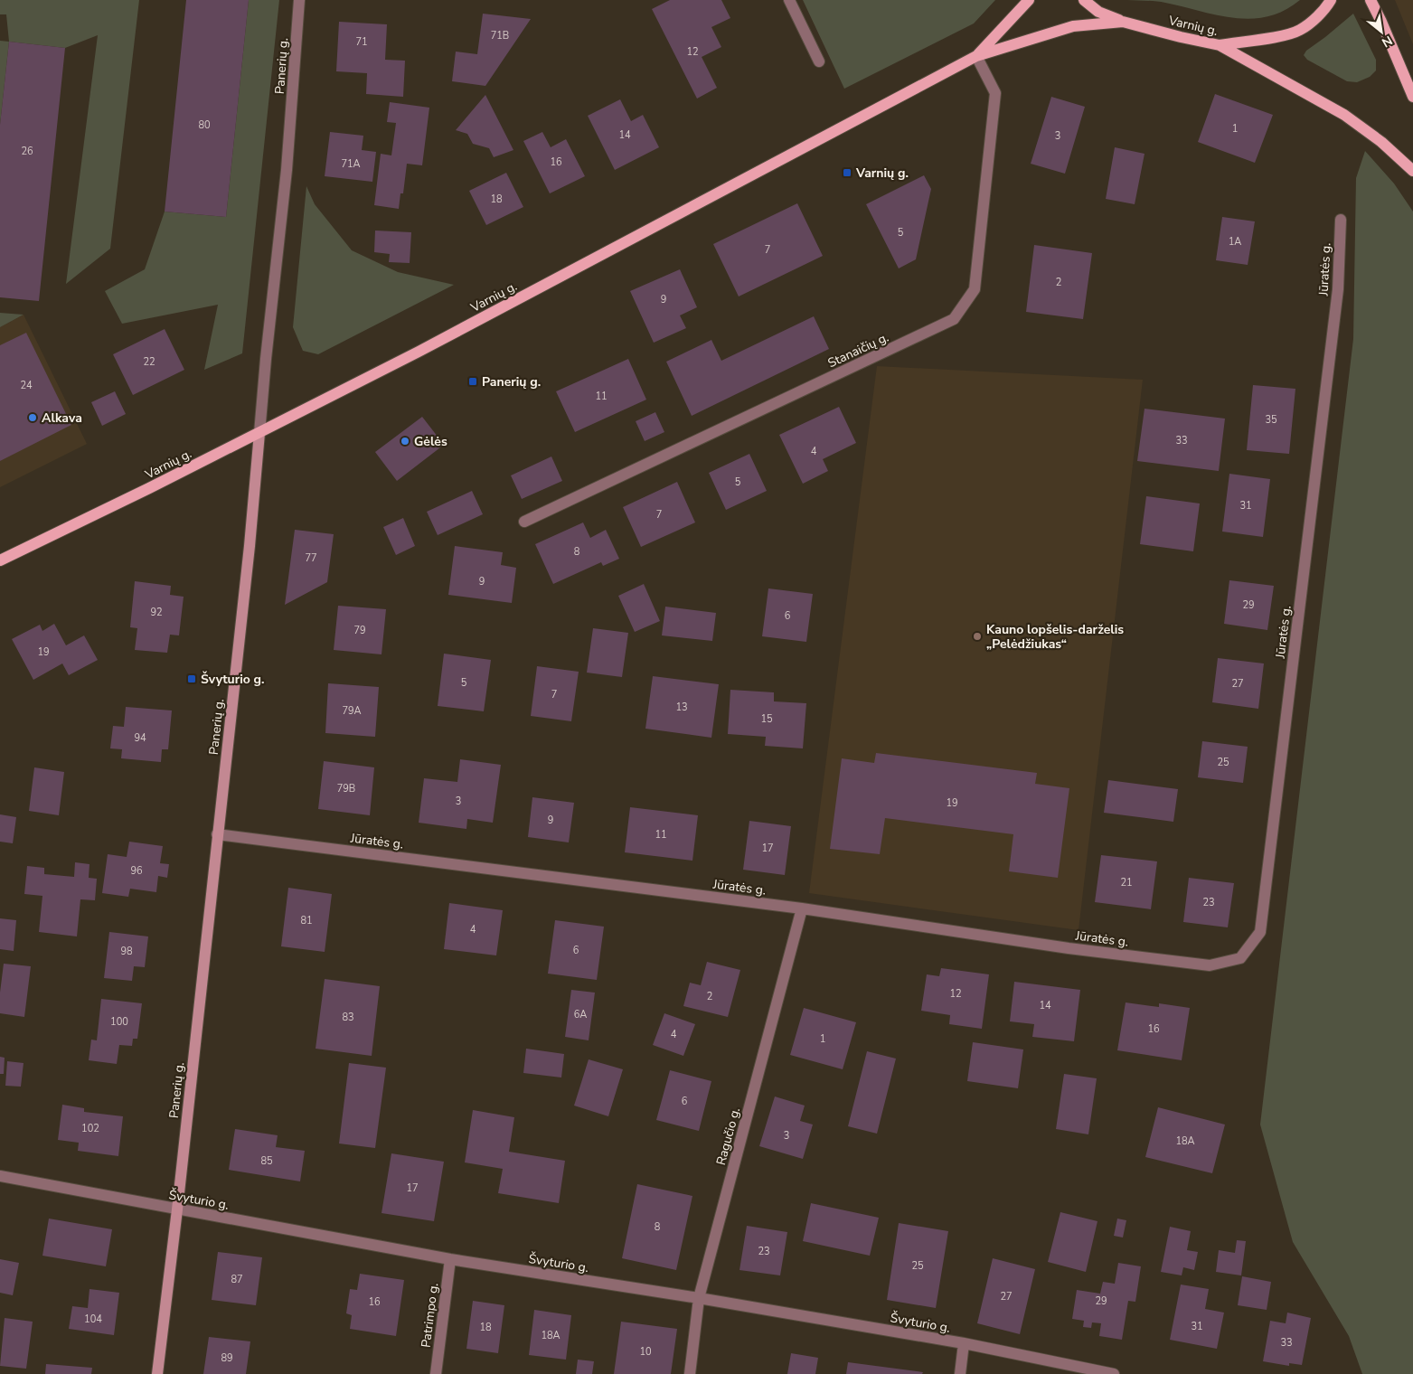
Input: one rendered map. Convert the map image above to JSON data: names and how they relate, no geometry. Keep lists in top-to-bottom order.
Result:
{
  "streets": {
    "main road": ["Varnių g.", "Panerių g."],
    "street": [
      "Jūratės g.",
      "Stanaičių g.",
      "Ragučio g.",
      "Švyturio g.",
      "Patrimpo g."
    ]
  },
  "crossings": [
    ["Varnių g.", "Panerių g."],
    ["Varnių g.", "Stanaičių g."],
    ["Panerių g.", "Jūratės g."],
    ["Panerių g.", "Švyturio g."],
    ["Jūratės g.", "Ragučio g."],
    ["Ragučio g.", "Švyturio g."],
    ["Švyturio g.", "Patrimpo g."]
  ],
  "places": {
    "transit": ["Varnių g.", "Panerių g.", "Švyturio g."],
    "other": ["Alkava", "Gėlės", "Kauno lopšelis-darželis „Pelėdžiukas“"]
  },
  "house_numbers": [
    "71B",
    "71",
    "12",
    "80",
    "1",
    "14",
    "3",
    "26",
    "16",
    "71A",
    "18",
    "5",
    "1A",
    "7",
    "2",
    "9",
    "22",
    "24",
    "11",
    "35",
    "33",
    "4",
    "5",
    "31",
    "7",
    "8",
    "77",
    "9",
    "29",
    "92",
    "6",
    "79",
    "19",
    "5",
    "27",
    "7",
    "13",
    "79A",
    "15",
    "94",
    "25",
    "79B",
    "3",
    "19",
    "9",
    "11",
    "17",
    "96",
    "21",
    "23",
    "81",
    "4",
    "6",
    "98",
    "12",
    "2",
    "14",
    "6A",
    "83",
    "100",
    "16",
    "4",
    "1",
    "6",
    "102",
    "3",
    "18A",
    "85",
    "17",
    "8",
    "23",
    "25",
    "87",
    "27",
    "29",
    "16",
    "104",
    "31",
    "18",
    "18A",
    "33",
    "10",
    "89"
  ],
  "north": "bottom right"
}
